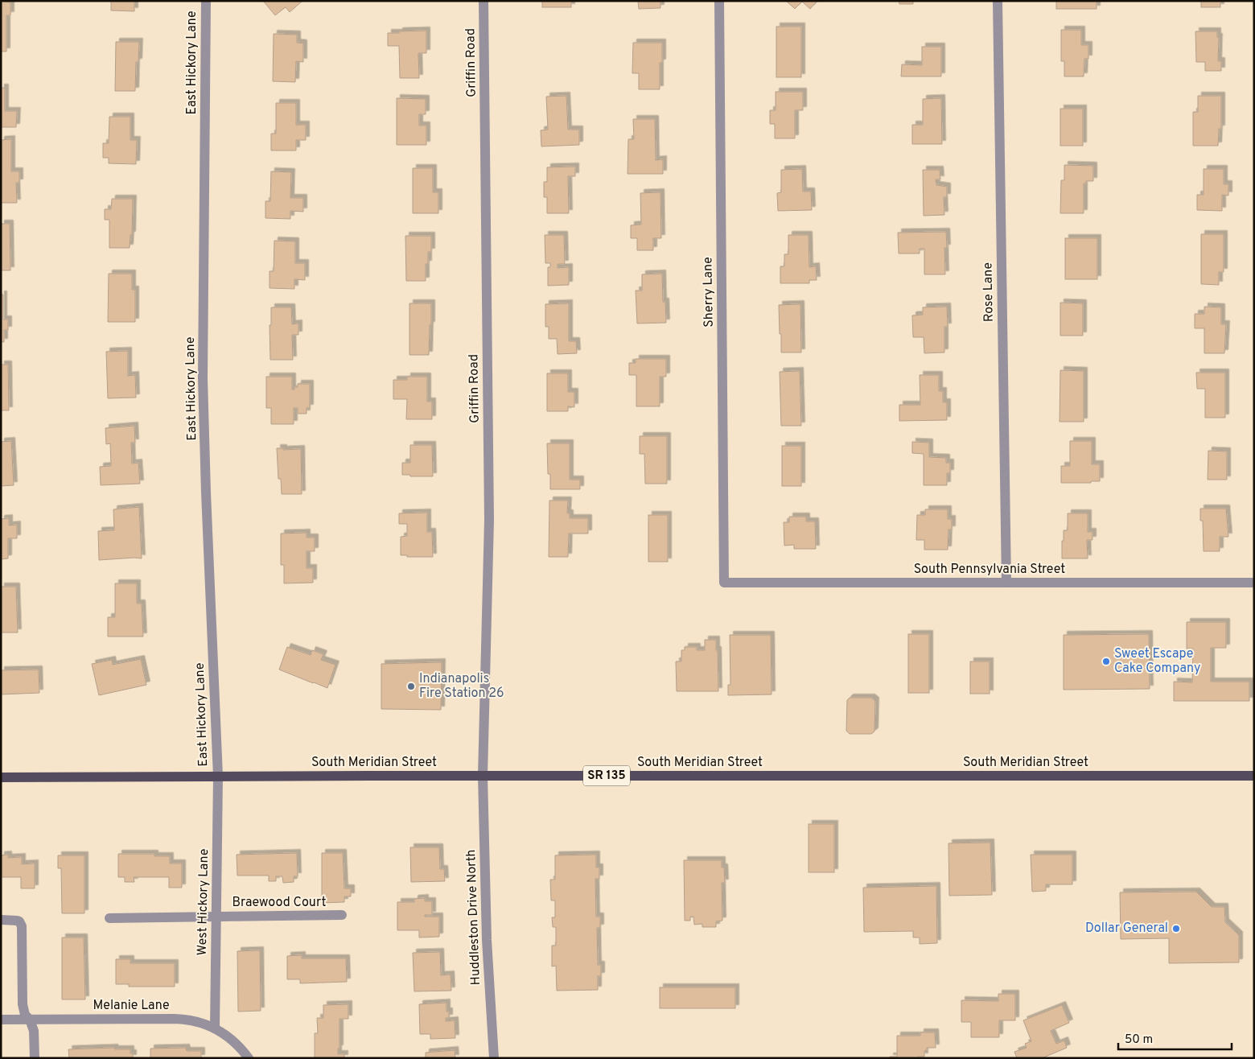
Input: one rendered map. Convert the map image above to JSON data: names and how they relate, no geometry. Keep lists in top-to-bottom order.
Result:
{
  "streets": {
    "main road": ["South Meridian Street", "SR 135"],
    "street": [
      "East Hickory Lane",
      "Griffin Road",
      "Sherry Lane",
      "Rose Lane",
      "South Pennsylvania Street",
      "West Hickory Lane",
      "Braewood Court",
      "Huddleston Drive North",
      "Melanie Lane"
    ]
  },
  "crossings": [
    ["East Hickory Lane", "South Meridian Street"],
    ["East Hickory Lane", "West Hickory Lane"],
    ["Griffin Road", "South Meridian Street"],
    ["Griffin Road", "Huddleston Drive North"],
    ["Sherry Lane", "South Pennsylvania Street"],
    ["Rose Lane", "South Pennsylvania Street"],
    ["South Meridian Street", "West Hickory Lane"],
    ["South Meridian Street", "Huddleston Drive North"],
    ["West Hickory Lane", "Braewood Court"],
    ["West Hickory Lane", "Melanie Lane"]
  ],
  "places": ["Sweet Escape Cake Company", "Indianapolis Fire Station 26", "Dollar General"],
  "scale_bar": "50 m"
}
